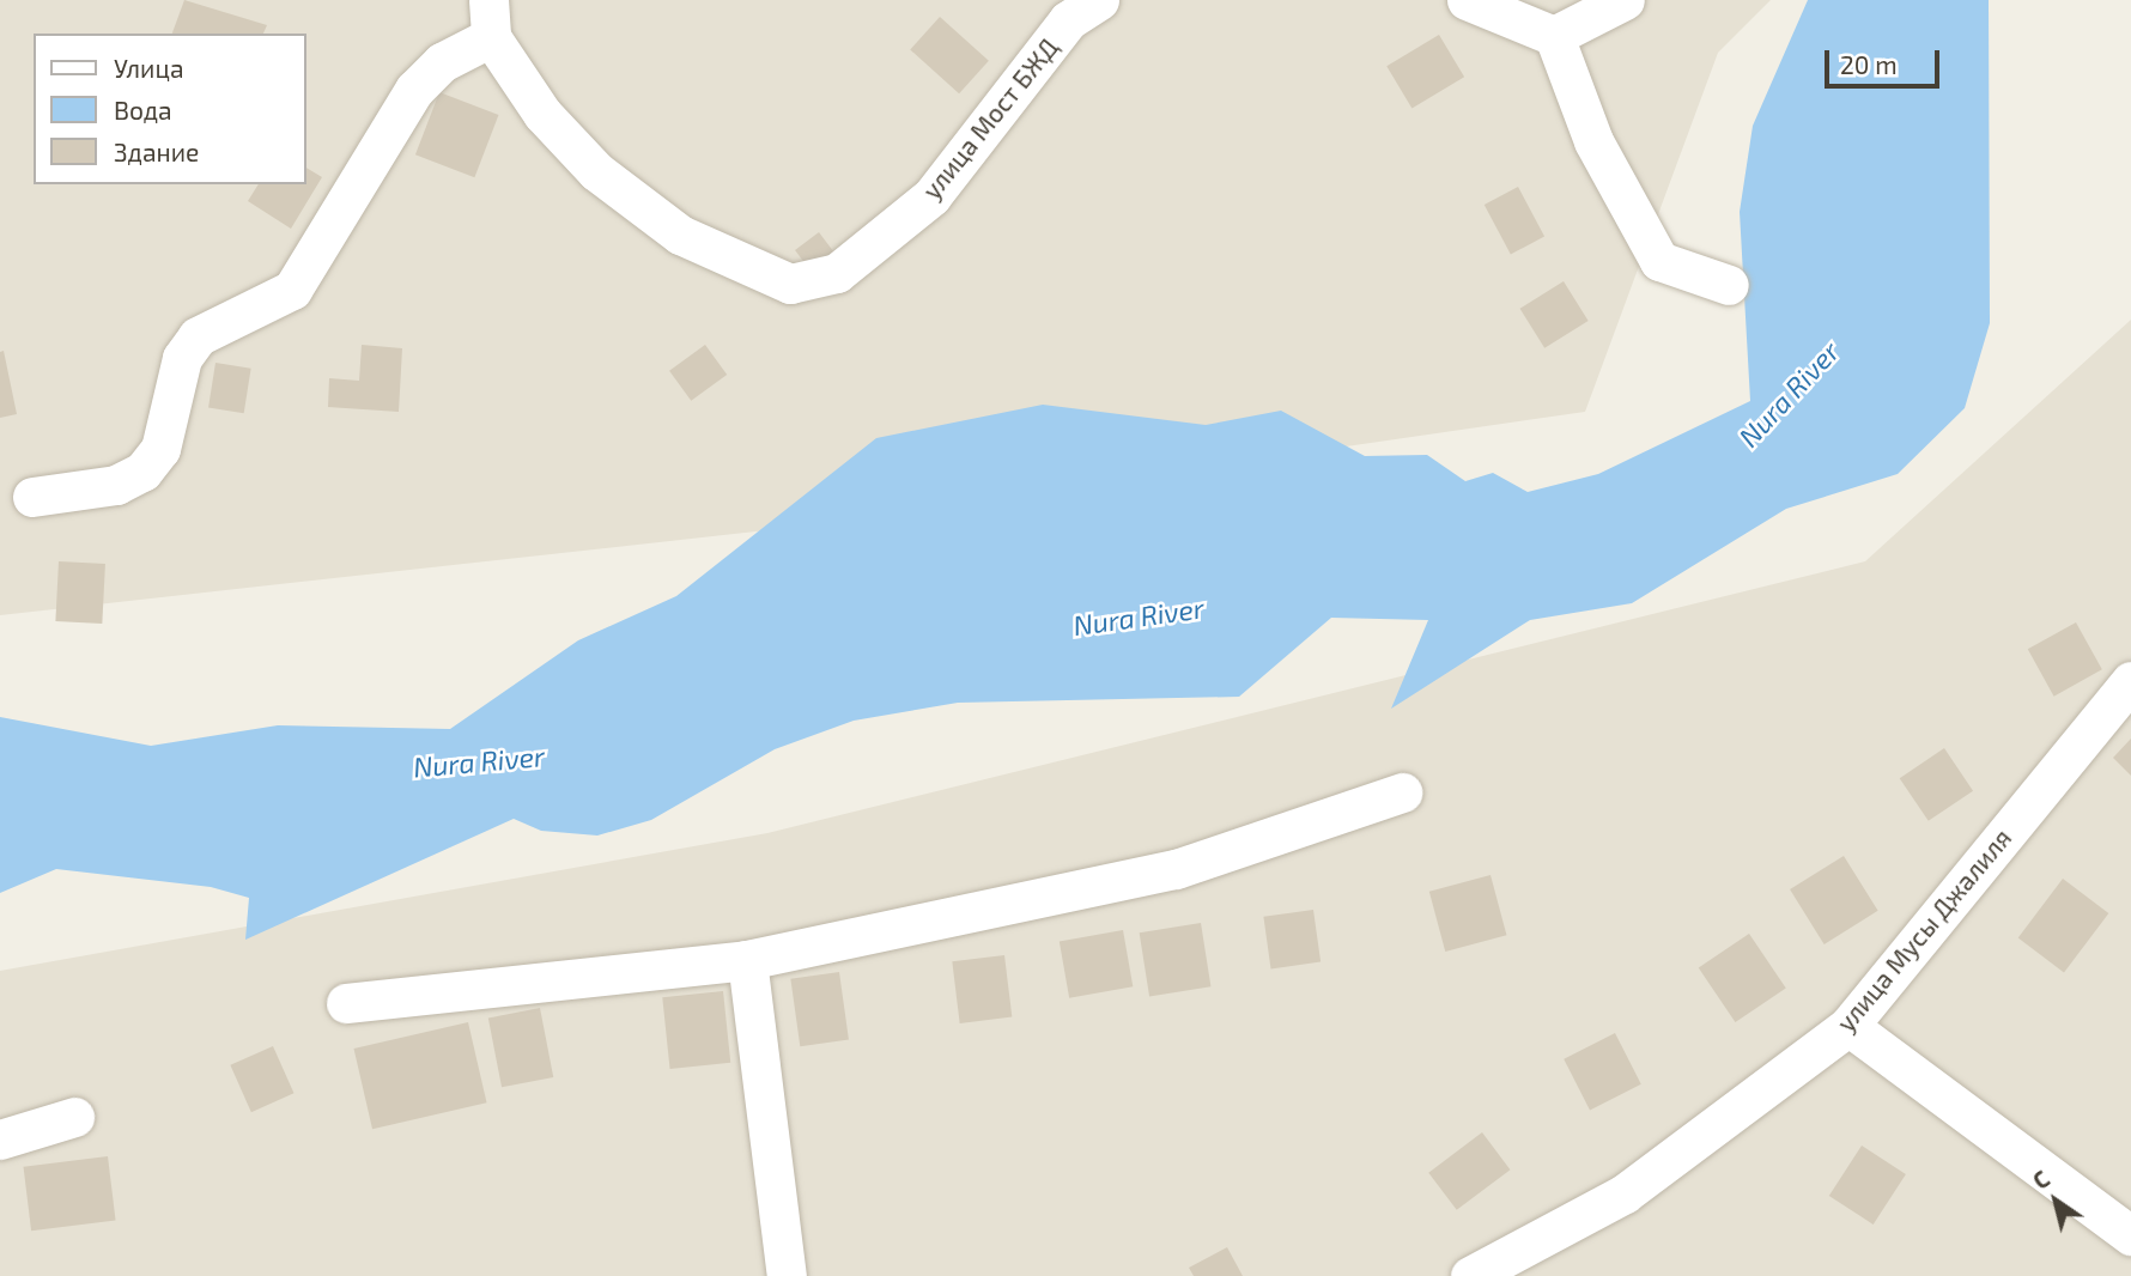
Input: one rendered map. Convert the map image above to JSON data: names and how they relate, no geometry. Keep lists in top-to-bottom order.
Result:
{
  "streets": {
    "street": ["улица Мост БЖД", "улица Мусы Джалиля"]
  },
  "water": ["Nura River"],
  "legend": ["Улица", "Вода", "Здание"],
  "scale_bar": "20 m",
  "north": "top left"
}
